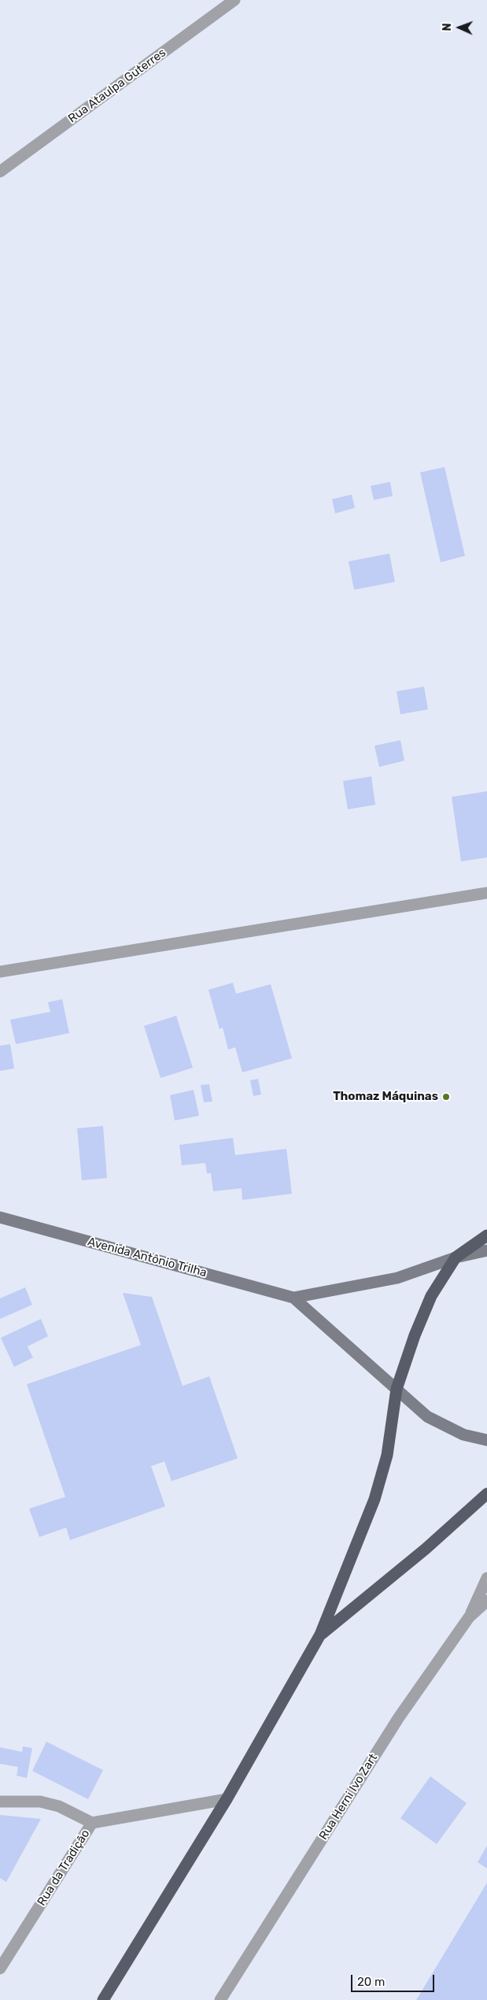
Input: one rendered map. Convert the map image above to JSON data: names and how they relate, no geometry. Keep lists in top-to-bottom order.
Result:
{
  "streets": {
    "main road": ["Avenida Antônio Trilha"],
    "street": ["Rua Ataulpa Guterres", "Rua Herni Ivo Zart", "Rua da Tradição"]
  },
  "places": ["Thomaz Máquinas"],
  "scale_bar": "20 m",
  "north": "left"
}
